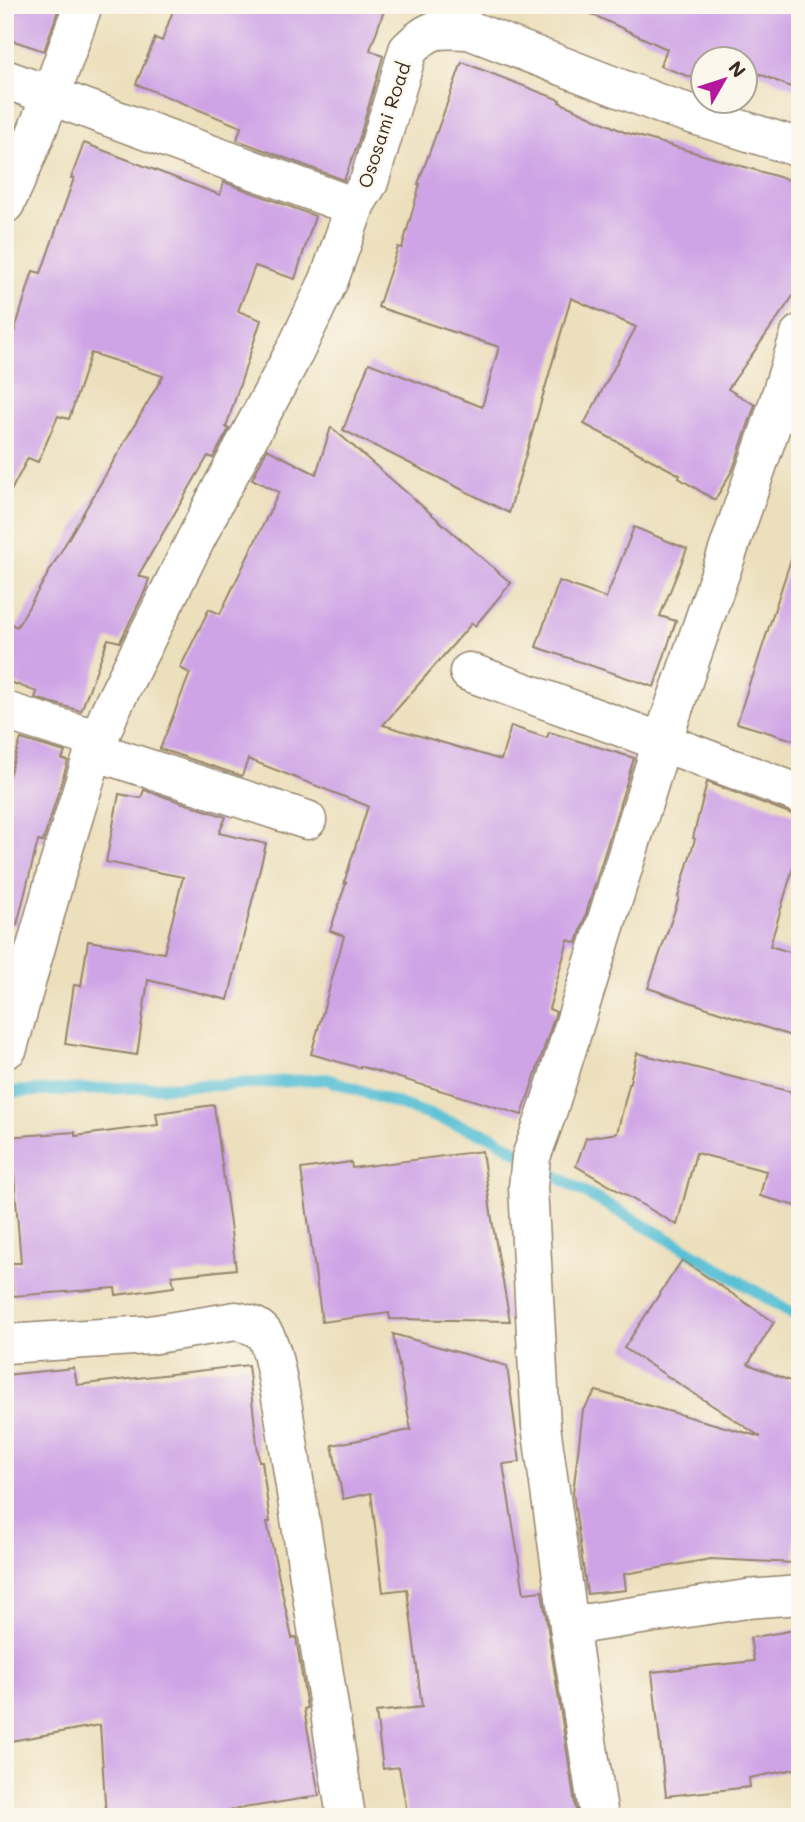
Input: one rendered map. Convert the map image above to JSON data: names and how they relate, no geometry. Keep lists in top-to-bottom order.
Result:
{
  "streets": {
    "street": ["Ososami Road"]
  },
  "north": "top right"
}
